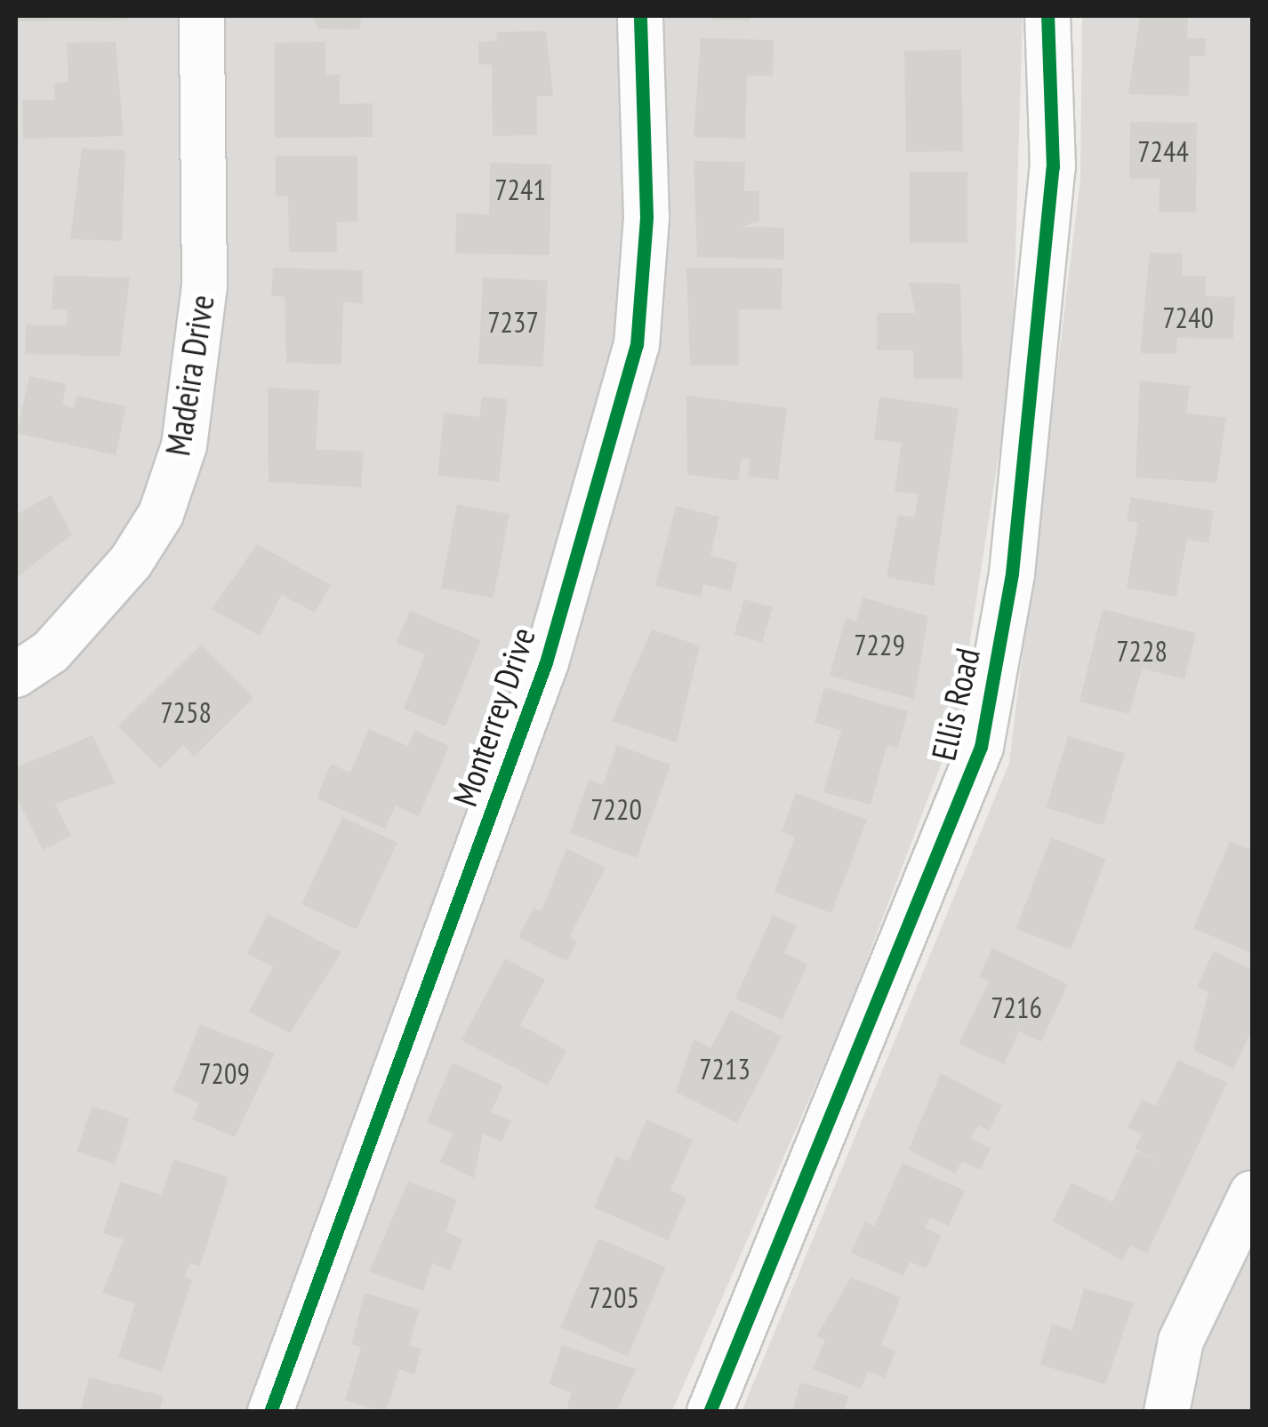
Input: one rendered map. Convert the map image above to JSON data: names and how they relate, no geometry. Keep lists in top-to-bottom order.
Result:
{
  "streets": {
    "street": ["Madeira Drive", "Ellis Road", "Monterrey Drive"]
  },
  "house_numbers": [
    "7244",
    "7241",
    "7240",
    "7237",
    "7229",
    "7228",
    "7258",
    "7220",
    "7216",
    "7213",
    "7209",
    "7205"
  ]
}
